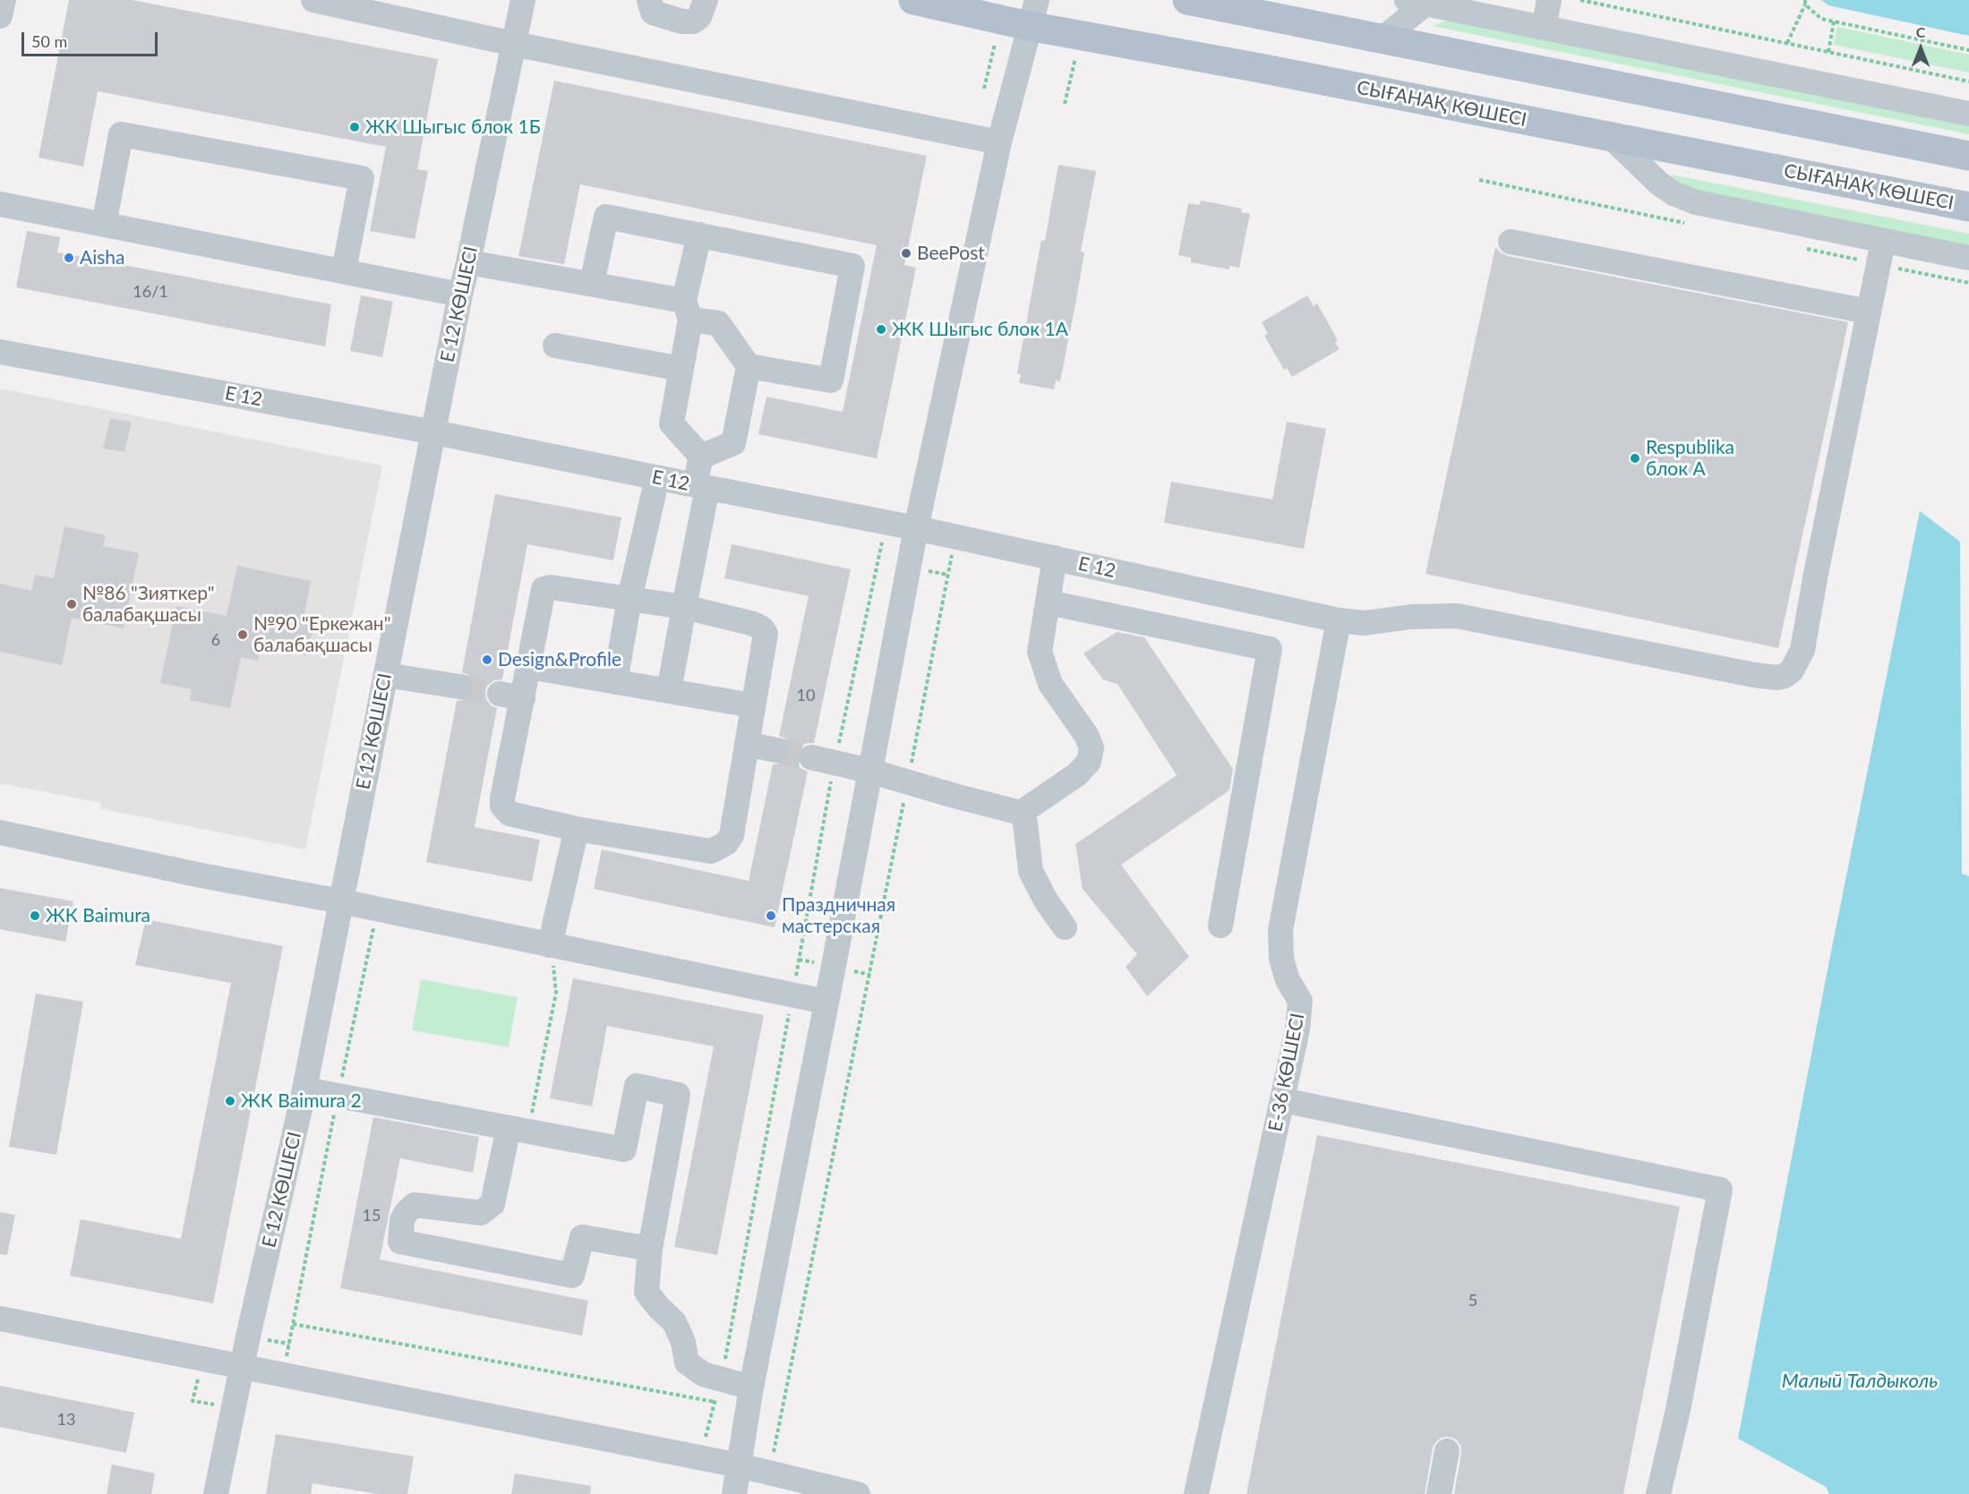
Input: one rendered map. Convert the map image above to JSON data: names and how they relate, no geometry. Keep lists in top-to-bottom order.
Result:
{
  "streets": {
    "main road": ["СЫҒАНАҚ КӨШЕСІ"],
    "street": ["Е 12 КӨШЕСІ", "E 12", "Е-36 КӨШЕСІ"]
  },
  "crossings": [
    ["Е 12 КӨШЕСІ", "E 12"],
    ["E 12", "Е-36 КӨШЕСІ"]
  ],
  "water": ["Малый Талдыколь"],
  "places": [
    "ЖК Шыгыс блок 1Б",
    "BeePost",
    "Aisha",
    "ЖК Шыгыс блок 1А",
    "Respublika блок А",
    "№86 \"Зияткер\" балабақшасы",
    "№90 \"Еркежан\" балабақшасы",
    "Design&Profile",
    "ЖК Baimura",
    "Праздничная мастерская",
    "ЖК Baimura 2"
  ],
  "house_numbers": [
    "16/1",
    "6",
    "10",
    "15",
    "5",
    "13"
  ],
  "scale_bar": "50 m",
  "north": "top"
}
